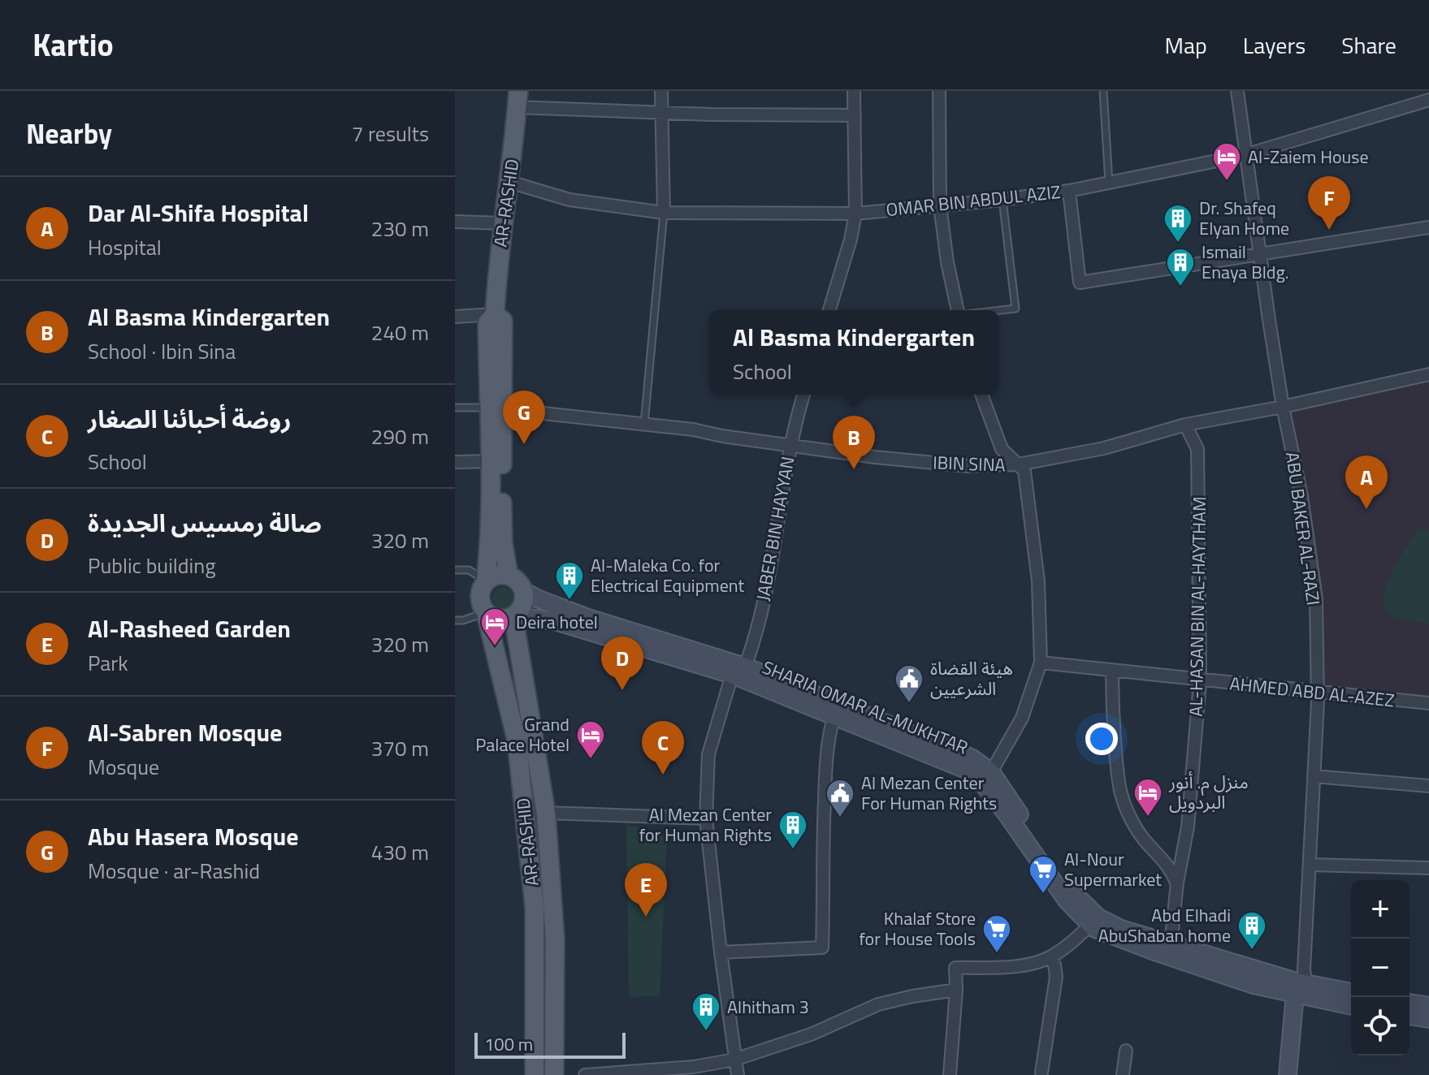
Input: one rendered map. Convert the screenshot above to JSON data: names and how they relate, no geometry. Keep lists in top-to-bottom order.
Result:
{
  "streets": {
    "main road": ["AR-RASHID", "SHARIA OMAR AL-MUKHTAR"],
    "street": [
      "OMAR BIN ABDUL AZIZ",
      "IBIN SINA",
      "JABER BIN HAYYAN",
      "ABU BAKER AL-RAZI",
      "AL-HASAN BIN AL-HAYTHAM",
      "AHMED ABD AL-AZEZ"
    ]
  },
  "crossings": [
    ["OMAR BIN ABDUL AZIZ", "AR-RASHID"],
    ["OMAR BIN ABDUL AZIZ", "ABU BAKER AL-RAZI"],
    ["AR-RASHID", "IBIN SINA"],
    ["AR-RASHID", "SHARIA OMAR AL-MUKHTAR"],
    ["IBIN SINA", "JABER BIN HAYYAN"],
    ["IBIN SINA", "ABU BAKER AL-RAZI"],
    ["IBIN SINA", "AL-HASAN BIN AL-HAYTHAM"],
    ["JABER BIN HAYYAN", "SHARIA OMAR AL-MUKHTAR"],
    ["ABU BAKER AL-RAZI", "AHMED ABD AL-AZEZ"],
    ["ABU BAKER AL-RAZI", "SHARIA OMAR AL-MUKHTAR"],
    ["AL-HASAN BIN AL-HAYTHAM", "AHMED ABD AL-AZEZ"],
    ["AL-HASAN BIN AL-HAYTHAM", "SHARIA OMAR AL-MUKHTAR"]
  ],
  "places": {
    "hotel": [
      "Al-Zaiem House",
      "Deira hotel",
      "Grand Palace Hotel",
      "منزل م. أنور البردويل"
    ],
    "building": [
      "Dr. Shafeq Elyan Home",
      "Ismail Enaya Bldg.",
      "Al-Maleka Co. for Electrical Equipment",
      "Al Mezan Center for Human Rights",
      "Abd Elhadi AbuShaban home",
      "Alhitham 3"
    ],
    "public building": ["هيئة القضاة الشرعيين", "Al Mezan Center For Human Rights"],
    "supermarket": ["Al-Nour Supermarket", "Khalaf Store for House Tools"]
  },
  "scale_bar": "100 m",
  "page": {
    "header": "Kartio",
    "nav": ["Map", "Layers", "Share"],
    "heading": ["Nearby", "7 results"],
    "list": [
      {
        "mark": "A",
        "name": "Dar Al-Shifa Hospital",
        "note": "Hospital",
        "value": "230 m"
      },
      {
        "mark": "B",
        "name": "Al Basma Kindergarten",
        "note": "School · Ibin Sina",
        "value": "240 m"
      },
      {
        "mark": "C",
        "name": "روضة أحبائنا الصغار",
        "note": "School",
        "value": "290 m"
      },
      {
        "mark": "D",
        "name": "صالة رمسيس الجديدة",
        "note": "Public building",
        "value": "320 m"
      },
      {
        "mark": "E",
        "name": "Al-Rasheed Garden",
        "note": "Park",
        "value": "320 m"
      },
      {
        "mark": "F",
        "name": "Al-Sabren Mosque",
        "note": "Mosque",
        "value": "370 m"
      },
      {
        "mark": "G",
        "name": "Abu Hasera Mosque",
        "note": "Mosque · ar-Rashid",
        "value": "430 m"
      }
    ],
    "pins": [
      "F",
      "G",
      "B",
      "A",
      "D",
      "C",
      "E"
    ],
    "popup": ["Al Basma Kindergarten", "School"],
    "map_buttons": ["+", "−"],
    "scale": "100 m"
  }
}
